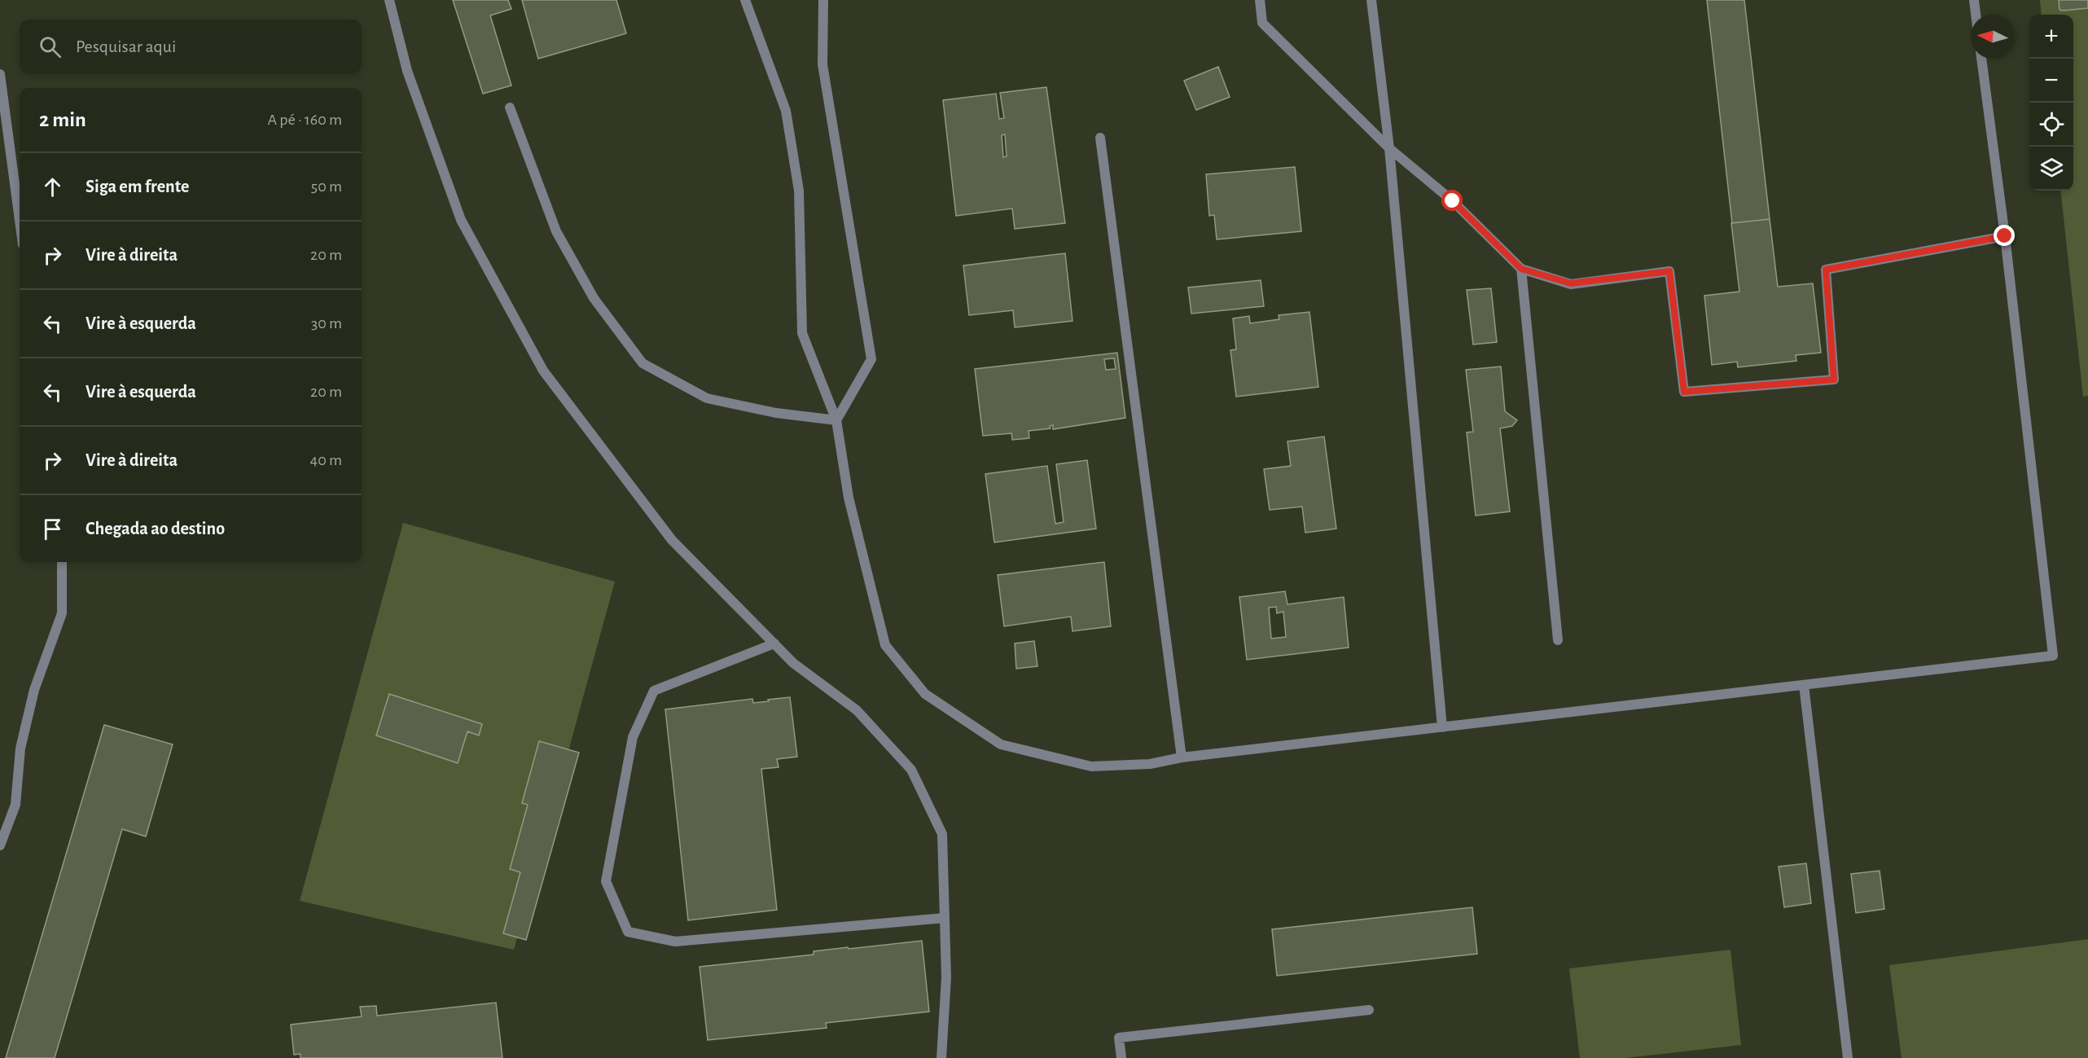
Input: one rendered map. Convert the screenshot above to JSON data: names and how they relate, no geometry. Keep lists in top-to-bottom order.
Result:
{
  "north": "left",
  "page": {
    "map_buttons": ["+", "−"],
    "search": "Pesquisar aqui",
    "heading": ["2 min", "A pé · 160 m"],
    "list": [
      ["Siga em frente", "50 m"],
      ["Vire à direita", "20 m"],
      ["Vire à esquerda", "30 m"],
      ["Vire à esquerda", "20 m"],
      ["Vire à direita", "40 m"],
      "Chegada ao destino"
    ]
  }
}
